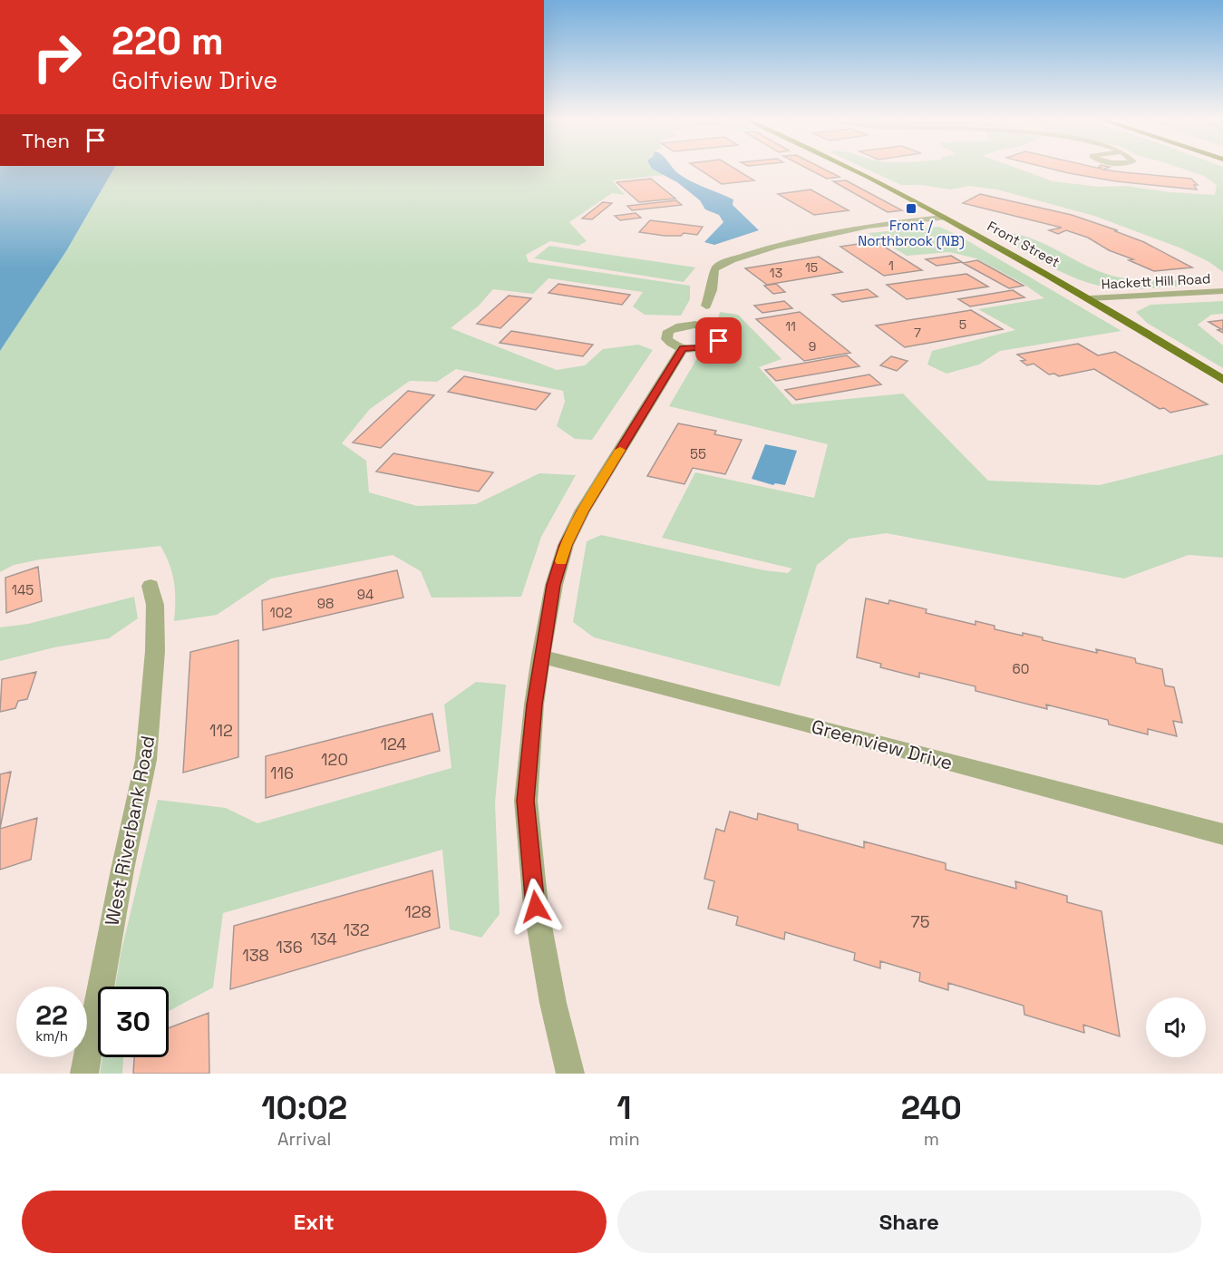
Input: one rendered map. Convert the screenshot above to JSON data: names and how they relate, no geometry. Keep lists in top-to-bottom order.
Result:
{
  "streets": {
    "main road": ["Front Street"],
    "street": ["Hackett Hill Road", "Greenview Drive", "West Riverbank Road"]
  },
  "crossings": [
    ["Front Street", "Hackett Hill Road"]
  ],
  "places": {
    "transit": ["Front / Northbrook (NB)"]
  },
  "house_numbers": [
    "1",
    "15",
    "13",
    "5",
    "11",
    "7",
    "9",
    "55",
    "145",
    "94",
    "98",
    "102",
    "60",
    "112",
    "124",
    "120",
    "116",
    "128",
    "75",
    "132",
    "134",
    "136",
    "138"
  ],
  "page": {
    "turn": ["220 m", "Golfview Drive"],
    "then": "Then",
    "speed": "22 km/h",
    "limit": "30",
    "eta": [
      "10:02",
      "Arrival",
      "1",
      "min",
      "240",
      "m"
    ],
    "buttons": ["Exit", "Share"]
  }
}
